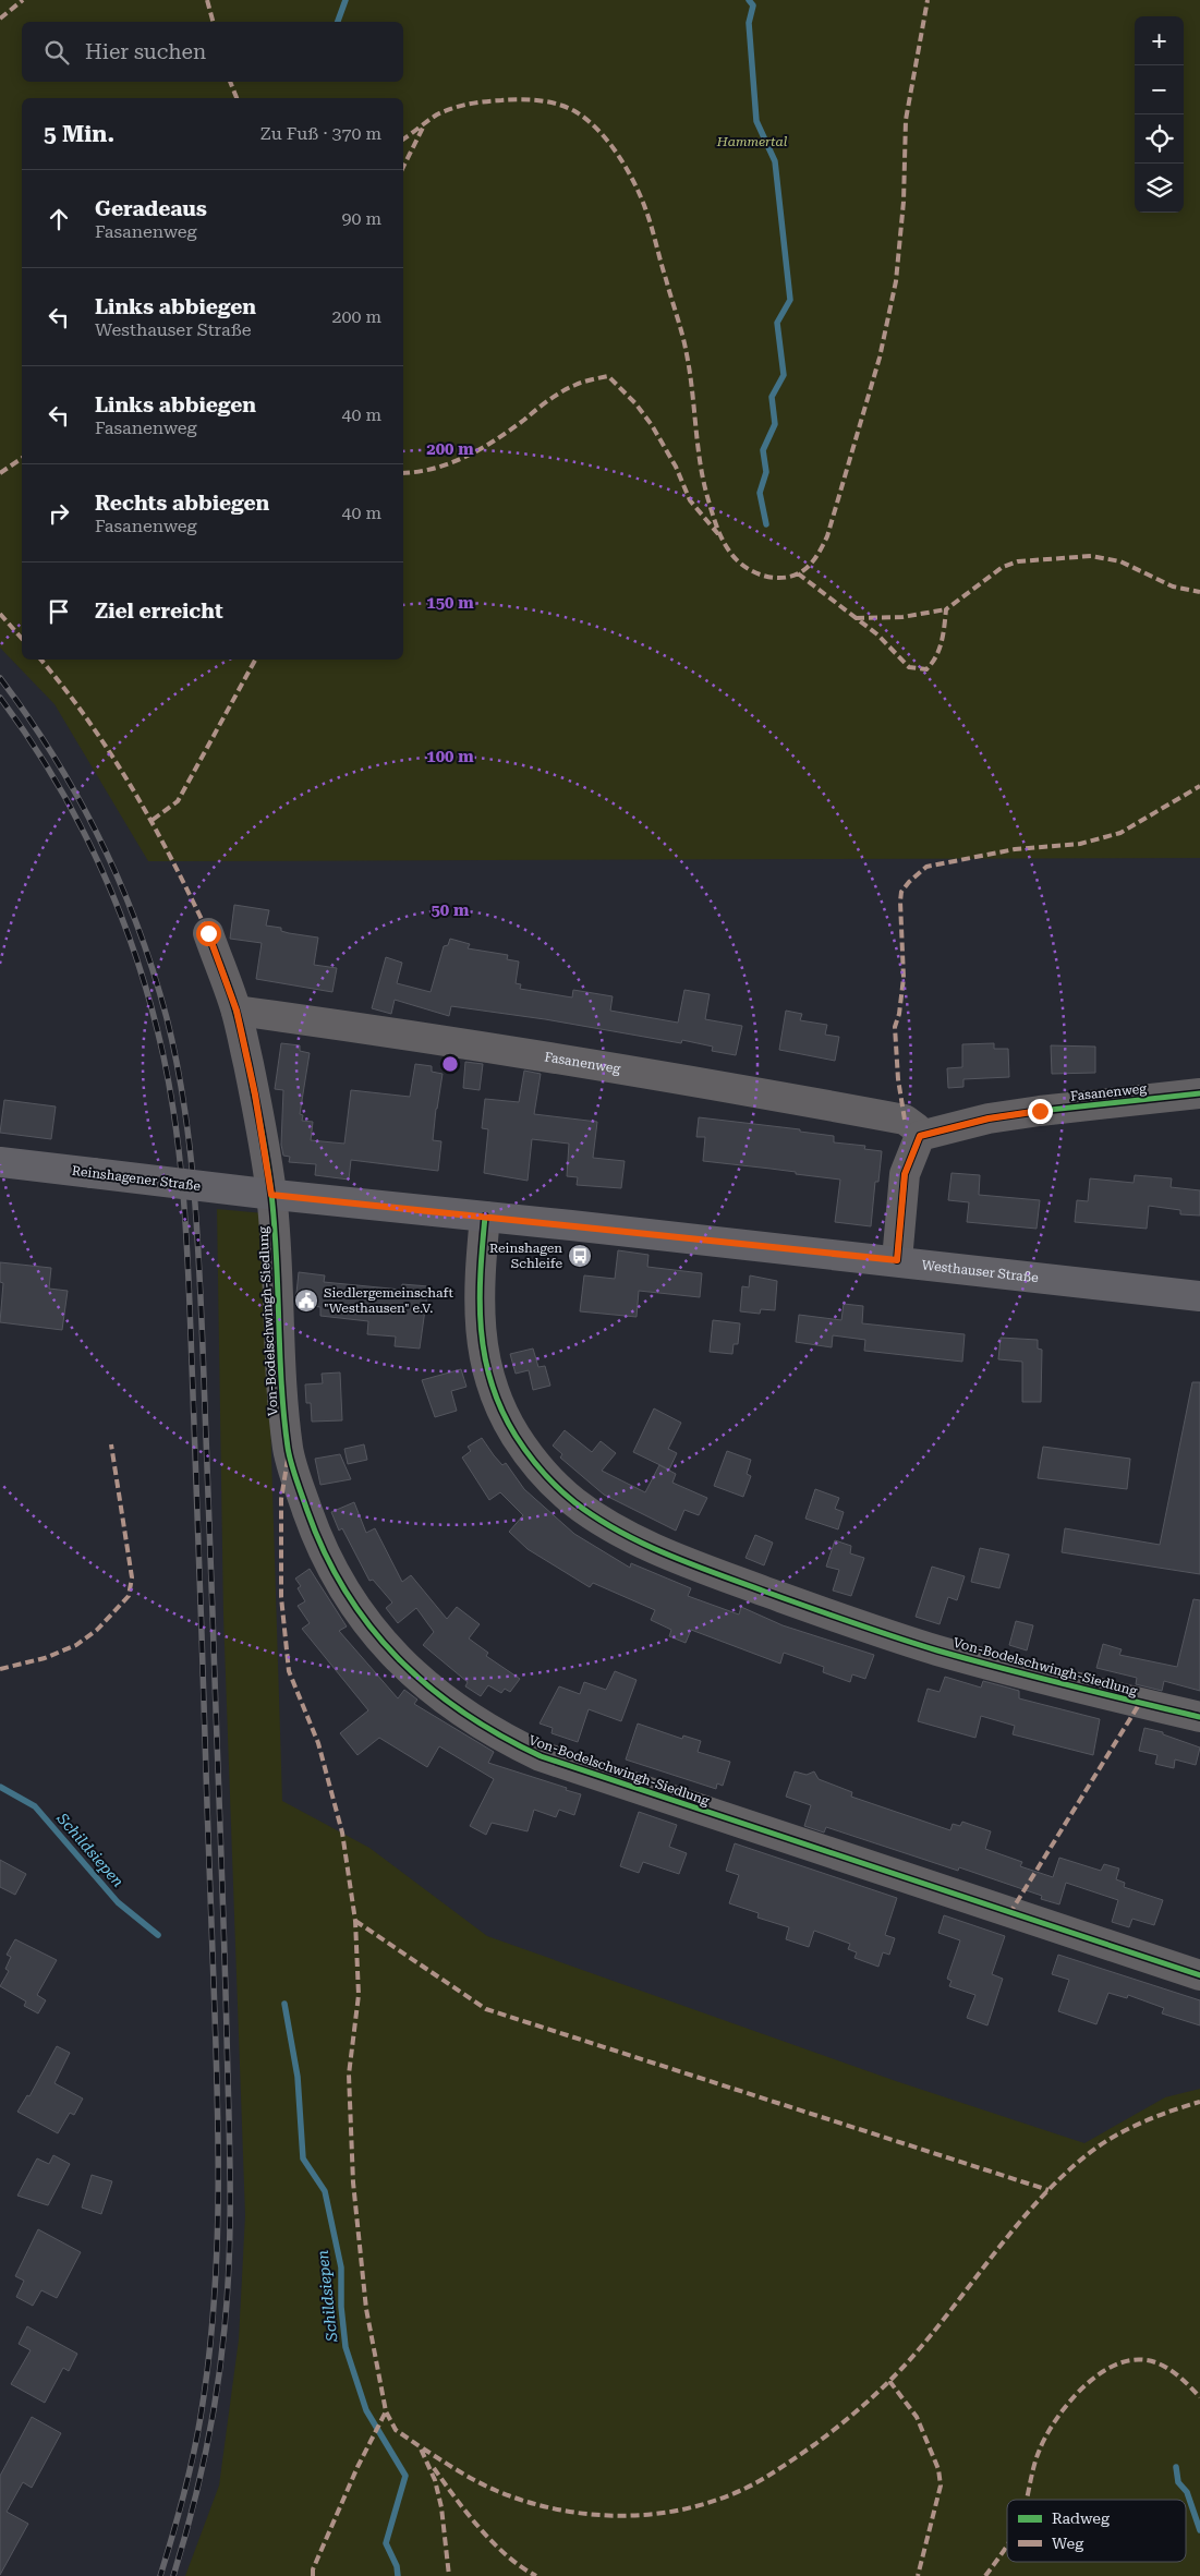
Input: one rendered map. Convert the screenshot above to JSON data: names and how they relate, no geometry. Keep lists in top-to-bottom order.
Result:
{
  "streets": {
    "main road": ["Reinshagener Straße", "Westhauser Straße"],
    "street": ["Fasanenweg", "Von-Bodelschwingh-Siedlung"]
  },
  "crossings": [
    ["Reinshagener Straße", "Westhauser Straße"],
    ["Reinshagener Straße", "Von-Bodelschwingh-Siedlung"],
    ["Westhauser Straße", "Von-Bodelschwingh-Siedlung"]
  ],
  "water": ["Schildsiepen"],
  "parks": ["Hammertal"],
  "places": {
    "bus stop": ["Reinshagen Schleife"],
    "public building": ["Siedlergemeinschaft \"Westhausen\" e.V."]
  },
  "legend": ["Radweg", "Weg"],
  "page": {
    "map_buttons": ["+", "−"],
    "search": "Hier suchen",
    "heading": ["5 Min.", "Zu Fuß · 370 m"],
    "list": [
      ["Geradeaus", "Fasanenweg", "90 m"],
      ["Links abbiegen", "Westhauser Straße", "200 m"],
      ["Links abbiegen", "Fasanenweg", "40 m"],
      ["Rechts abbiegen", "Fasanenweg", "40 m"],
      "Ziel erreicht"
    ]
  },
  "rings": [
    "200 m",
    "150 m",
    "100 m",
    "50 m"
  ]
}
